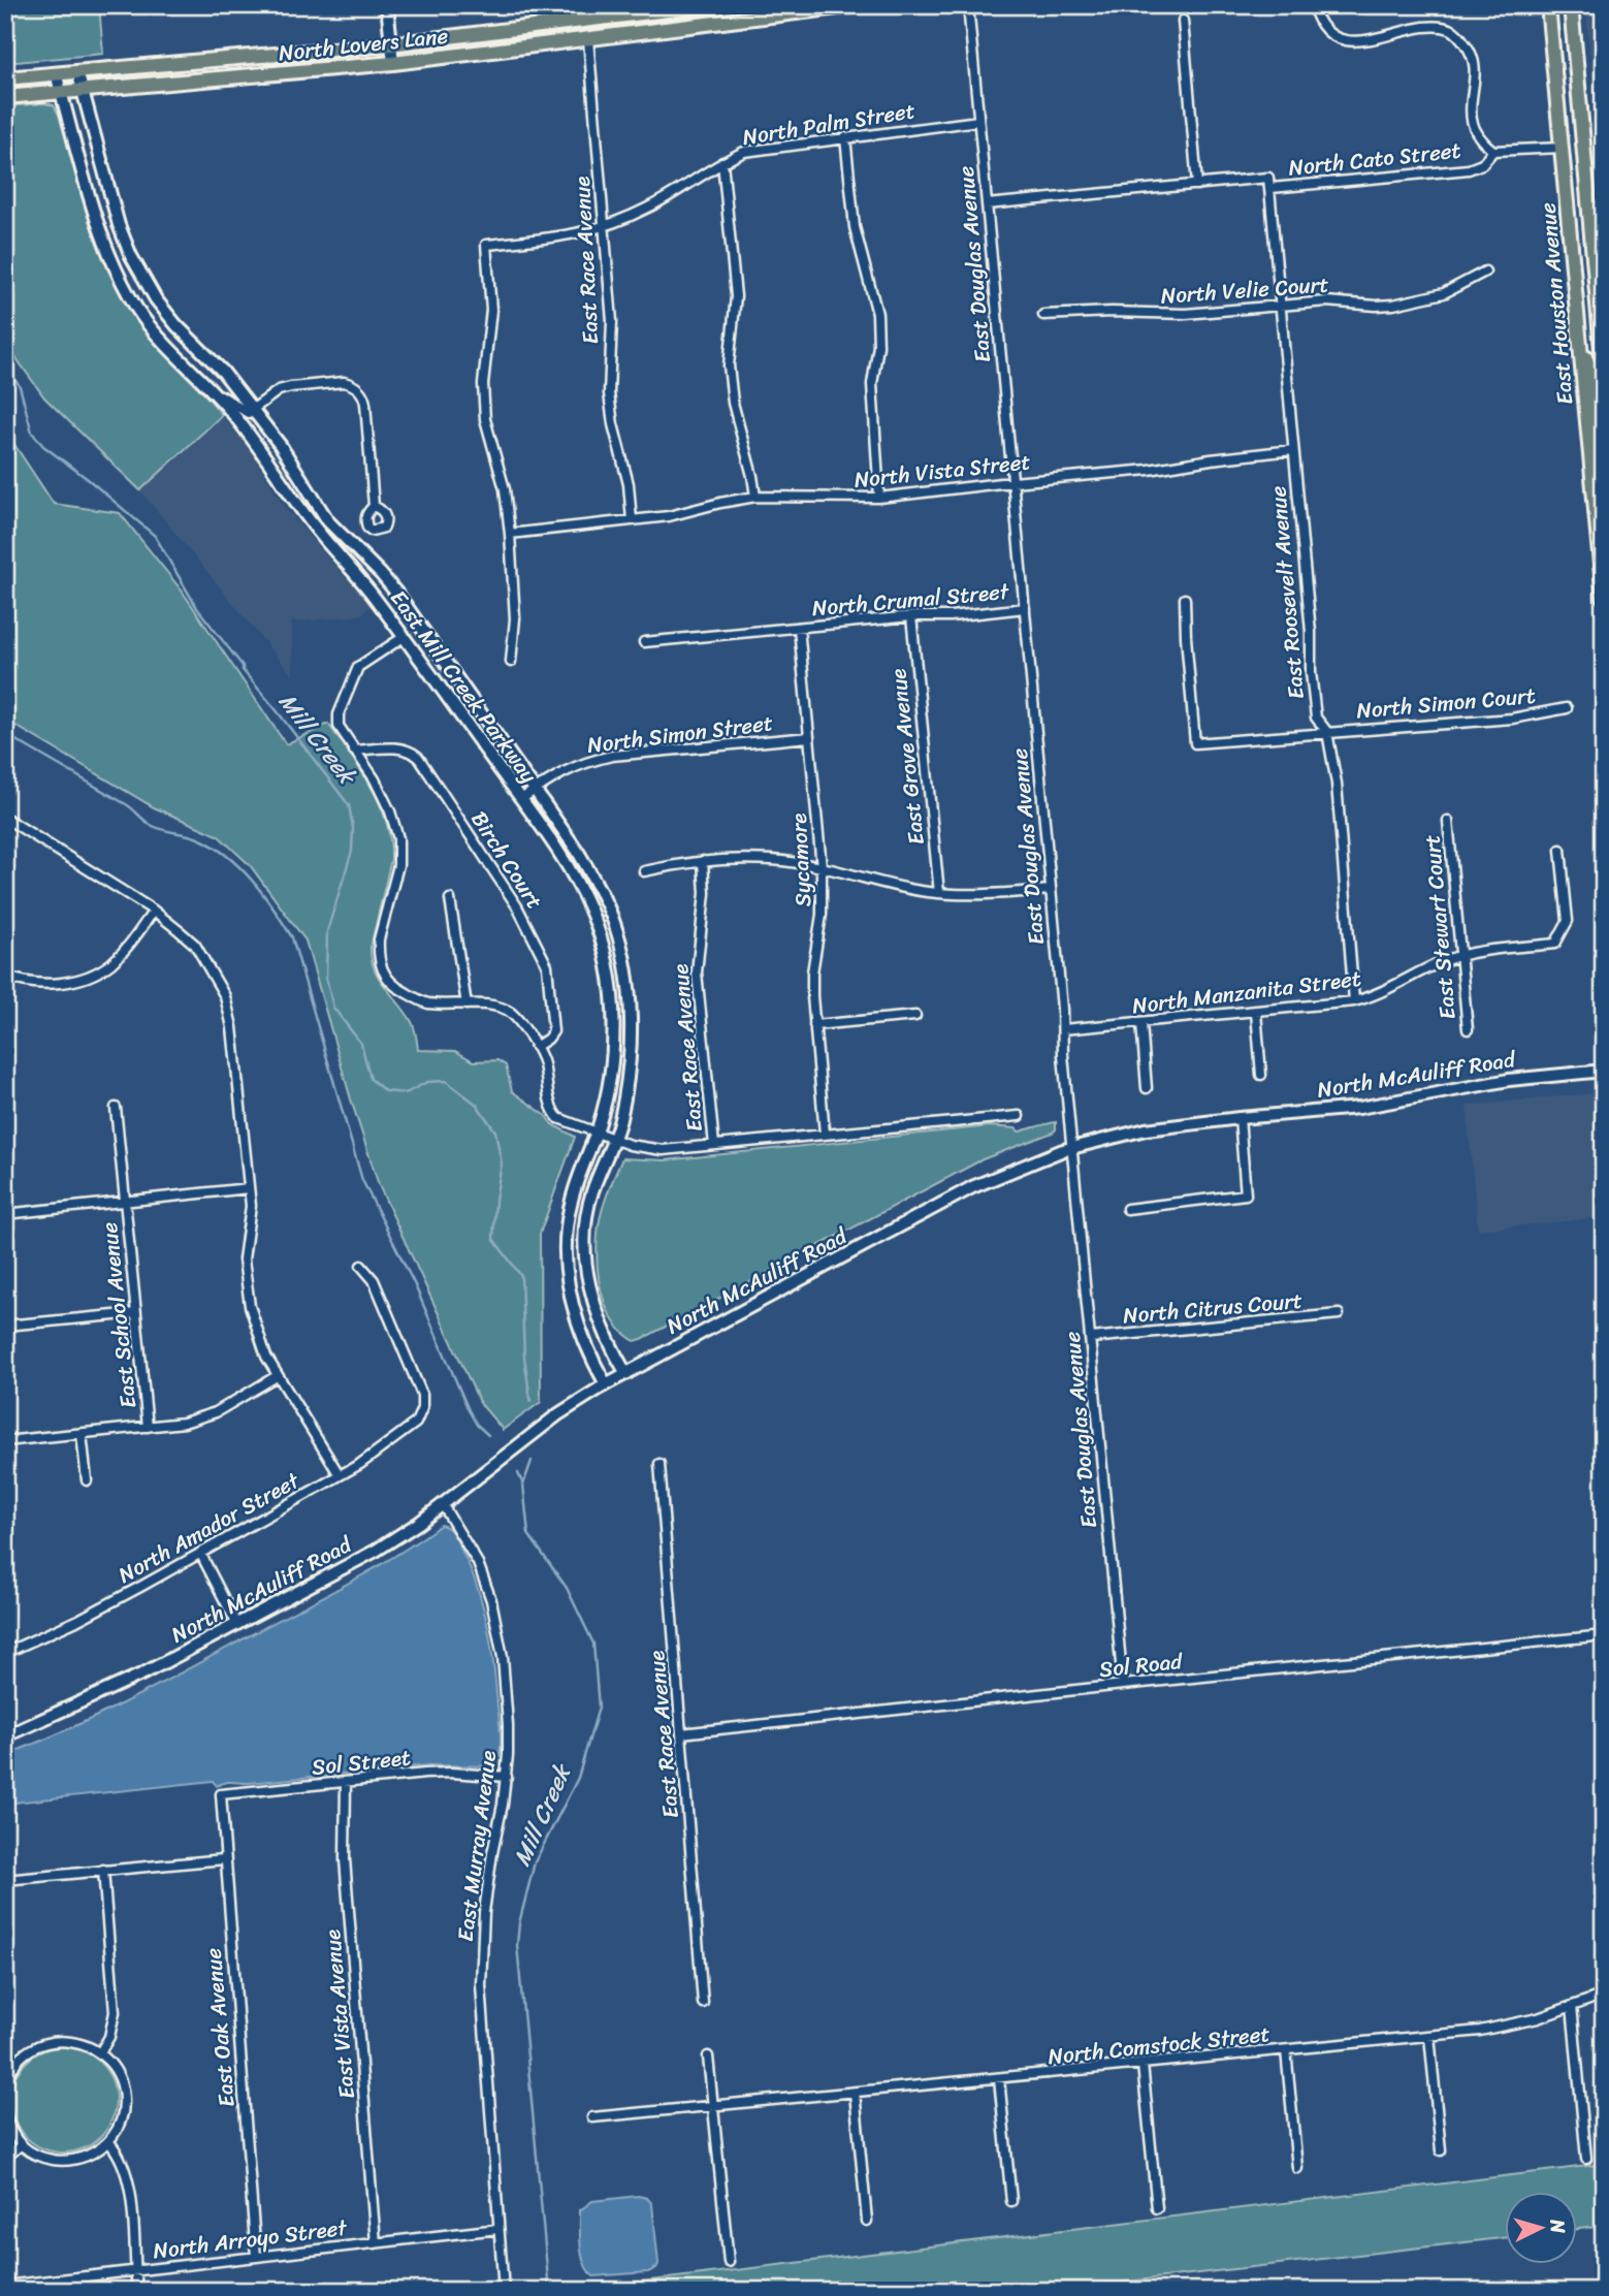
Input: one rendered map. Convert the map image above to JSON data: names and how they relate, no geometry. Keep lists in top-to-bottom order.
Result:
{
  "streets": {
    "main road": ["North Lovers Lane", "East Houston Avenue"],
    "street": [
      "North Palm Street",
      "North Cato Street",
      "East Race Avenue",
      "East Douglas Avenue",
      "North Velie Court",
      "North Vista Street",
      "East Roosevelt Avenue",
      "North Crumal Street",
      "East Mill Creek Parkway",
      "North Simon Court",
      "North Simon Street",
      "East Grove Avenue",
      "Birch Court",
      "Sycamore",
      "East Stewart Court",
      "North Manzanita Street",
      "North McAuliff Road",
      "North Citrus Court",
      "East School Avenue",
      "North Amador Street",
      "Sol Road",
      "Sol Street",
      "East Murray Avenue",
      "East Vista Avenue",
      "East Oak Avenue",
      "North Comstock Street",
      "North Arroyo Street"
    ]
  },
  "crossings": [
    ["North Lovers Lane", "East Race Avenue"],
    ["North Lovers Lane", "East Mill Creek Parkway"],
    ["North Palm Street", "East Race Avenue"],
    ["North Palm Street", "East Douglas Avenue"],
    ["North Palm Street", "North Vista Street"],
    ["North Cato Street", "East Houston Avenue"],
    ["North Cato Street", "East Roosevelt Avenue"],
    ["East Race Avenue", "North Vista Street"],
    ["East Race Avenue", "Sol Road"],
    ["East Douglas Avenue", "North Vista Street"],
    ["East Douglas Avenue", "North Crumal Street"],
    ["East Douglas Avenue", "North Manzanita Street"],
    ["East Douglas Avenue", "North McAuliff Road"],
    ["East Douglas Avenue", "North Citrus Court"],
    ["East Douglas Avenue", "Sol Road"],
    ["North Velie Court", "East Roosevelt Avenue"],
    ["North Vista Street", "East Roosevelt Avenue"],
    ["East Roosevelt Avenue", "North Simon Court"],
    ["East Roosevelt Avenue", "North Manzanita Street"],
    ["North Crumal Street", "East Grove Avenue"],
    ["North Crumal Street", "Sycamore"],
    ["East Mill Creek Parkway", "North Simon Street"],
    ["East Mill Creek Parkway", "North McAuliff Road"],
    ["North Simon Street", "Sycamore"],
    ["East Stewart Court", "North Manzanita Street"],
    ["North McAuliff Road", "East Murray Avenue"],
    ["Sol Street", "East Murray Avenue"],
    ["Sol Street", "East Vista Avenue"],
    ["Sol Street", "East Oak Avenue"],
    ["East Murray Avenue", "North Arroyo Street"],
    ["East Vista Avenue", "North Arroyo Street"],
    ["East Oak Avenue", "North Arroyo Street"]
  ],
  "water": ["Mill Creek"],
  "north": "right"
}
